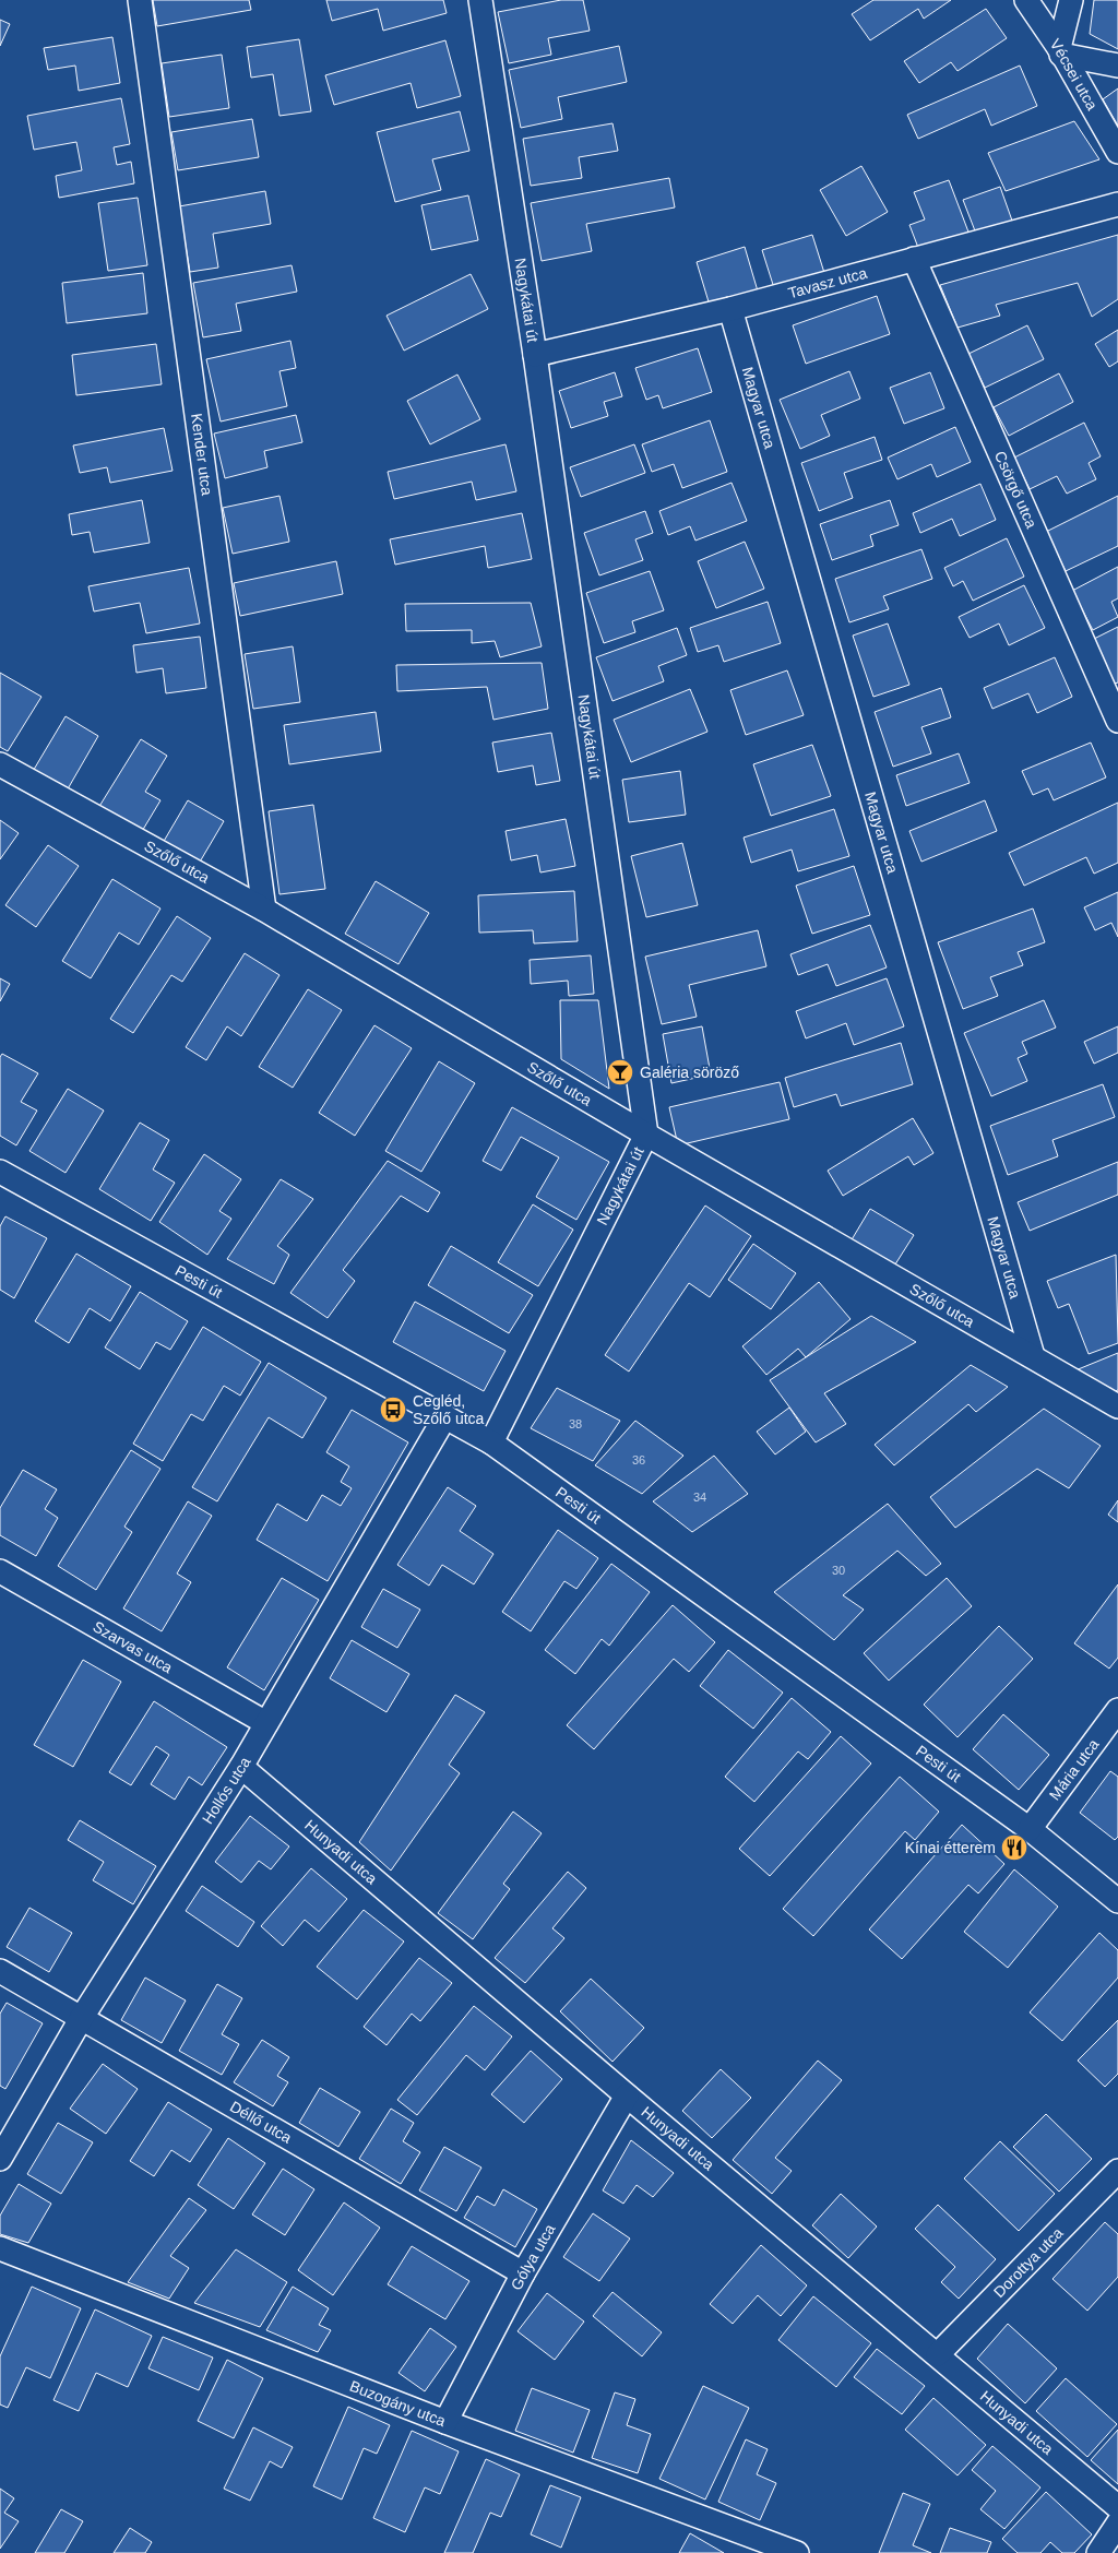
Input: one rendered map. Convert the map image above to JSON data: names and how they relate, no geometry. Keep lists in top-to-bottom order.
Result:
{
  "streets": {
    "street": [
      "Vécsei utca",
      "Tavasz utca",
      "Nagykátai út",
      "Magyar utca",
      "Kender utca",
      "Csörgő utca",
      "Szőlő utca",
      "Pesti út",
      "Szarvas utca",
      "Mária utca",
      "Hollós utca",
      "Hunyadi utca",
      "Déllő utca",
      "Gólya utca",
      "Dorottya utca",
      "Buzogány utca"
    ]
  },
  "crossings": [
    ["Tavasz utca", "Nagykátai út"],
    ["Tavasz utca", "Magyar utca"],
    ["Tavasz utca", "Csörgő utca"],
    ["Nagykátai út", "Szőlő utca"],
    ["Nagykátai út", "Pesti út"],
    ["Magyar utca", "Szőlő utca"],
    ["Kender utca", "Szőlő utca"],
    ["Pesti út", "Mária utca"],
    ["Pesti út", "Hollós utca"],
    ["Szarvas utca", "Hollós utca"],
    ["Hollós utca", "Hunyadi utca"],
    ["Hollós utca", "Déllő utca"],
    ["Hunyadi utca", "Gólya utca"],
    ["Hunyadi utca", "Dorottya utca"],
    ["Déllő utca", "Gólya utca"],
    ["Gólya utca", "Buzogány utca"]
  ],
  "places": {
    "bar": ["Galéria söröző"],
    "bus stop": ["Cegléd, Szőlő utca"],
    "restaurant": ["Kínai étterem"]
  },
  "house_numbers": [
    "38",
    "36",
    "34",
    "30"
  ]
}
